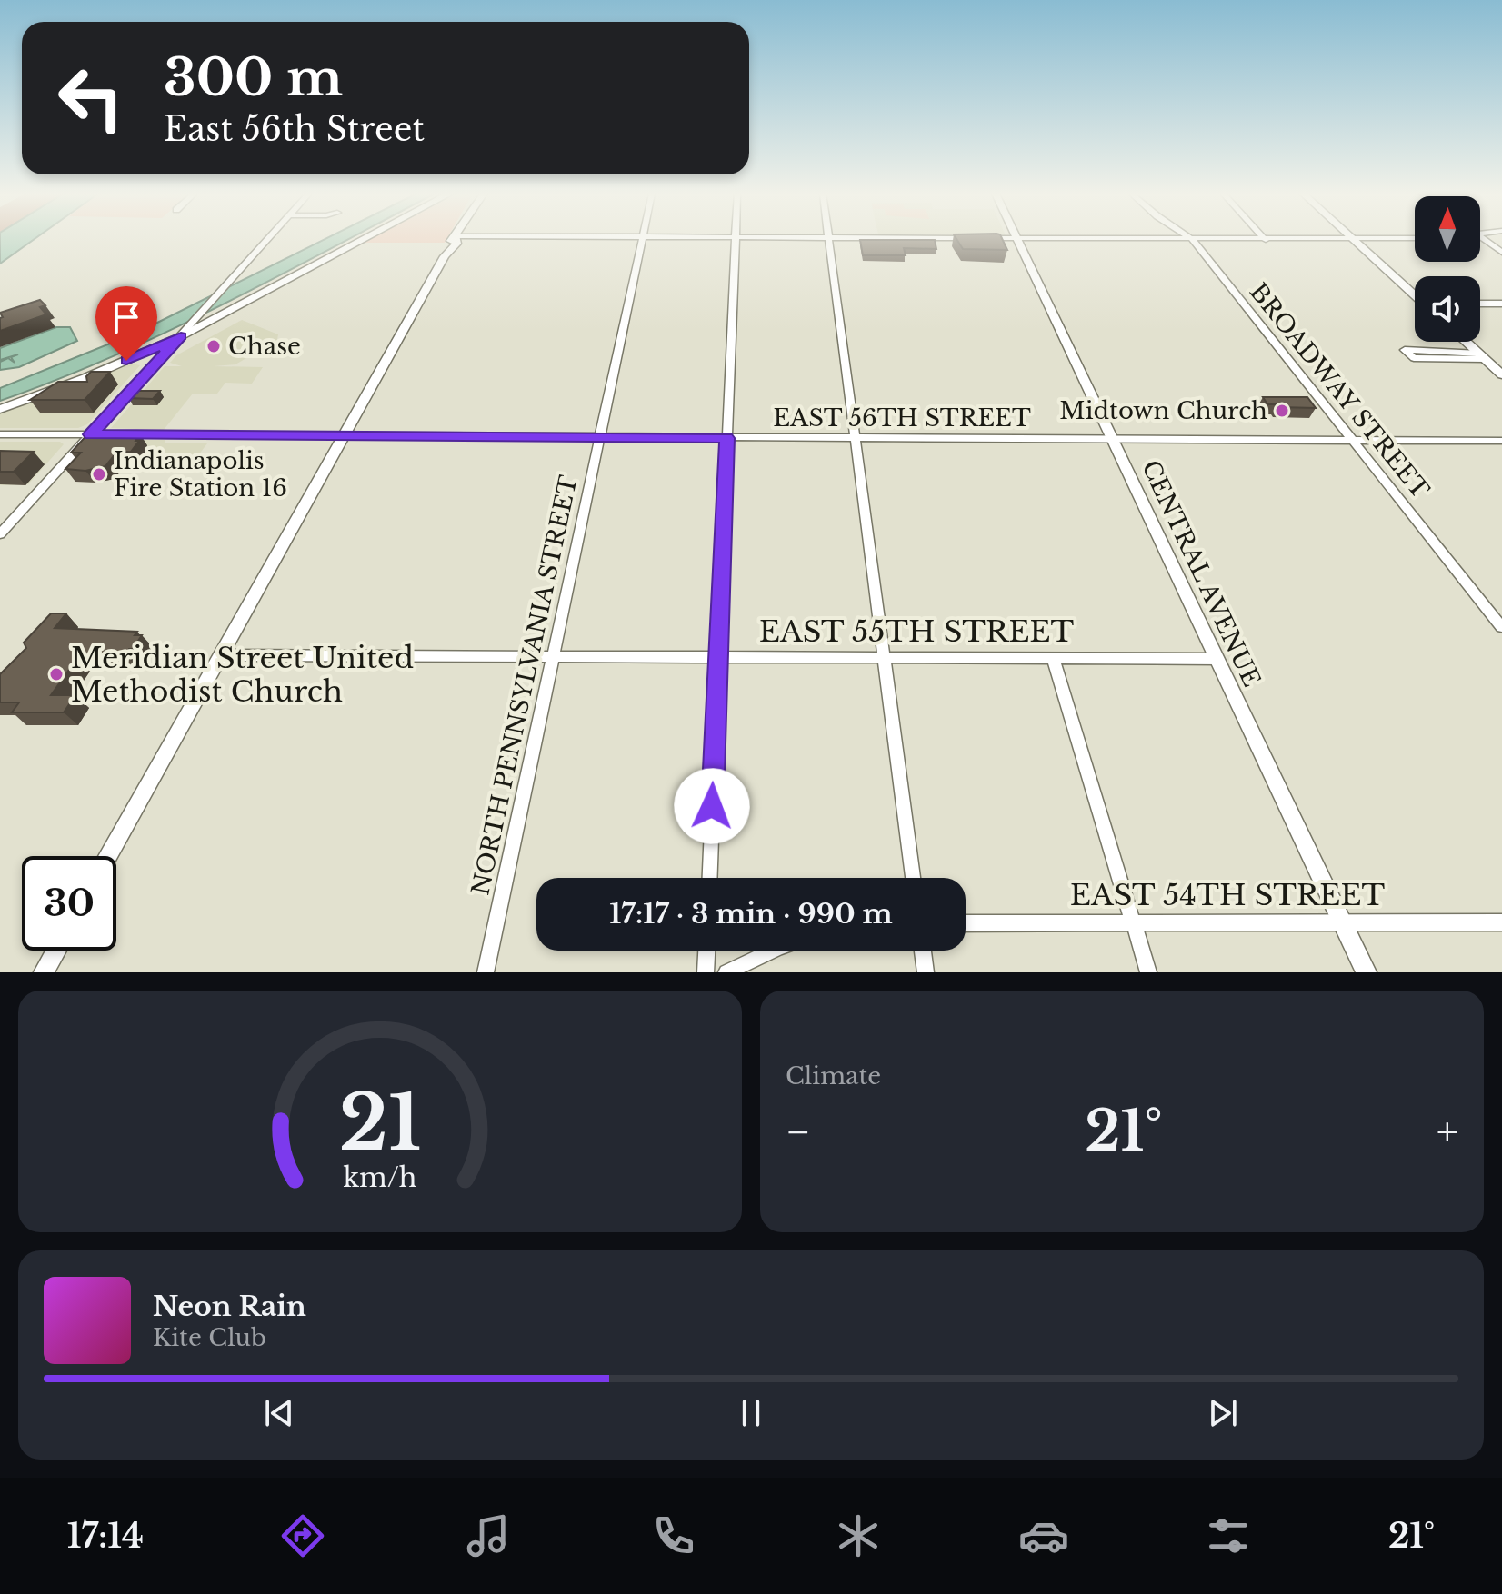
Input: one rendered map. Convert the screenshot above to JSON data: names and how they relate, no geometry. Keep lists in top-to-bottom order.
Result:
{
  "streets": {
    "main road": ["CENTRAL AVENUE"],
    "street": [
      "BROADWAY STREET",
      "EAST 56TH STREET",
      "EAST 55TH STREET",
      "NORTH PENNSYLVANIA STREET",
      "EAST 54TH STREET"
    ]
  },
  "crossings": [
    ["BROADWAY STREET", "EAST 56TH STREET"],
    ["EAST 56TH STREET", "CENTRAL AVENUE"],
    ["EAST 56TH STREET", "NORTH PENNSYLVANIA STREET"],
    ["CENTRAL AVENUE", "EAST 55TH STREET"],
    ["CENTRAL AVENUE", "EAST 54TH STREET"],
    ["EAST 55TH STREET", "NORTH PENNSYLVANIA STREET"]
  ],
  "places": [
    "Chase",
    "Midtown Church",
    "Indianapolis Fire Station 16",
    "Meridian Street United Methodist Church"
  ],
  "north": "top",
  "page": {
    "turn": ["300 m", "East 56th Street"],
    "limit": "30",
    "trip": "17:17 · 3 min · 990 m",
    "tile": "Climate",
    "heat": ["−", "21°", "+"],
    "song": ["Neon Rain", "Kite Club"],
    "tabs": ["17:14", "21°"],
    "gauge": ["21", "km/h"]
  }
}
